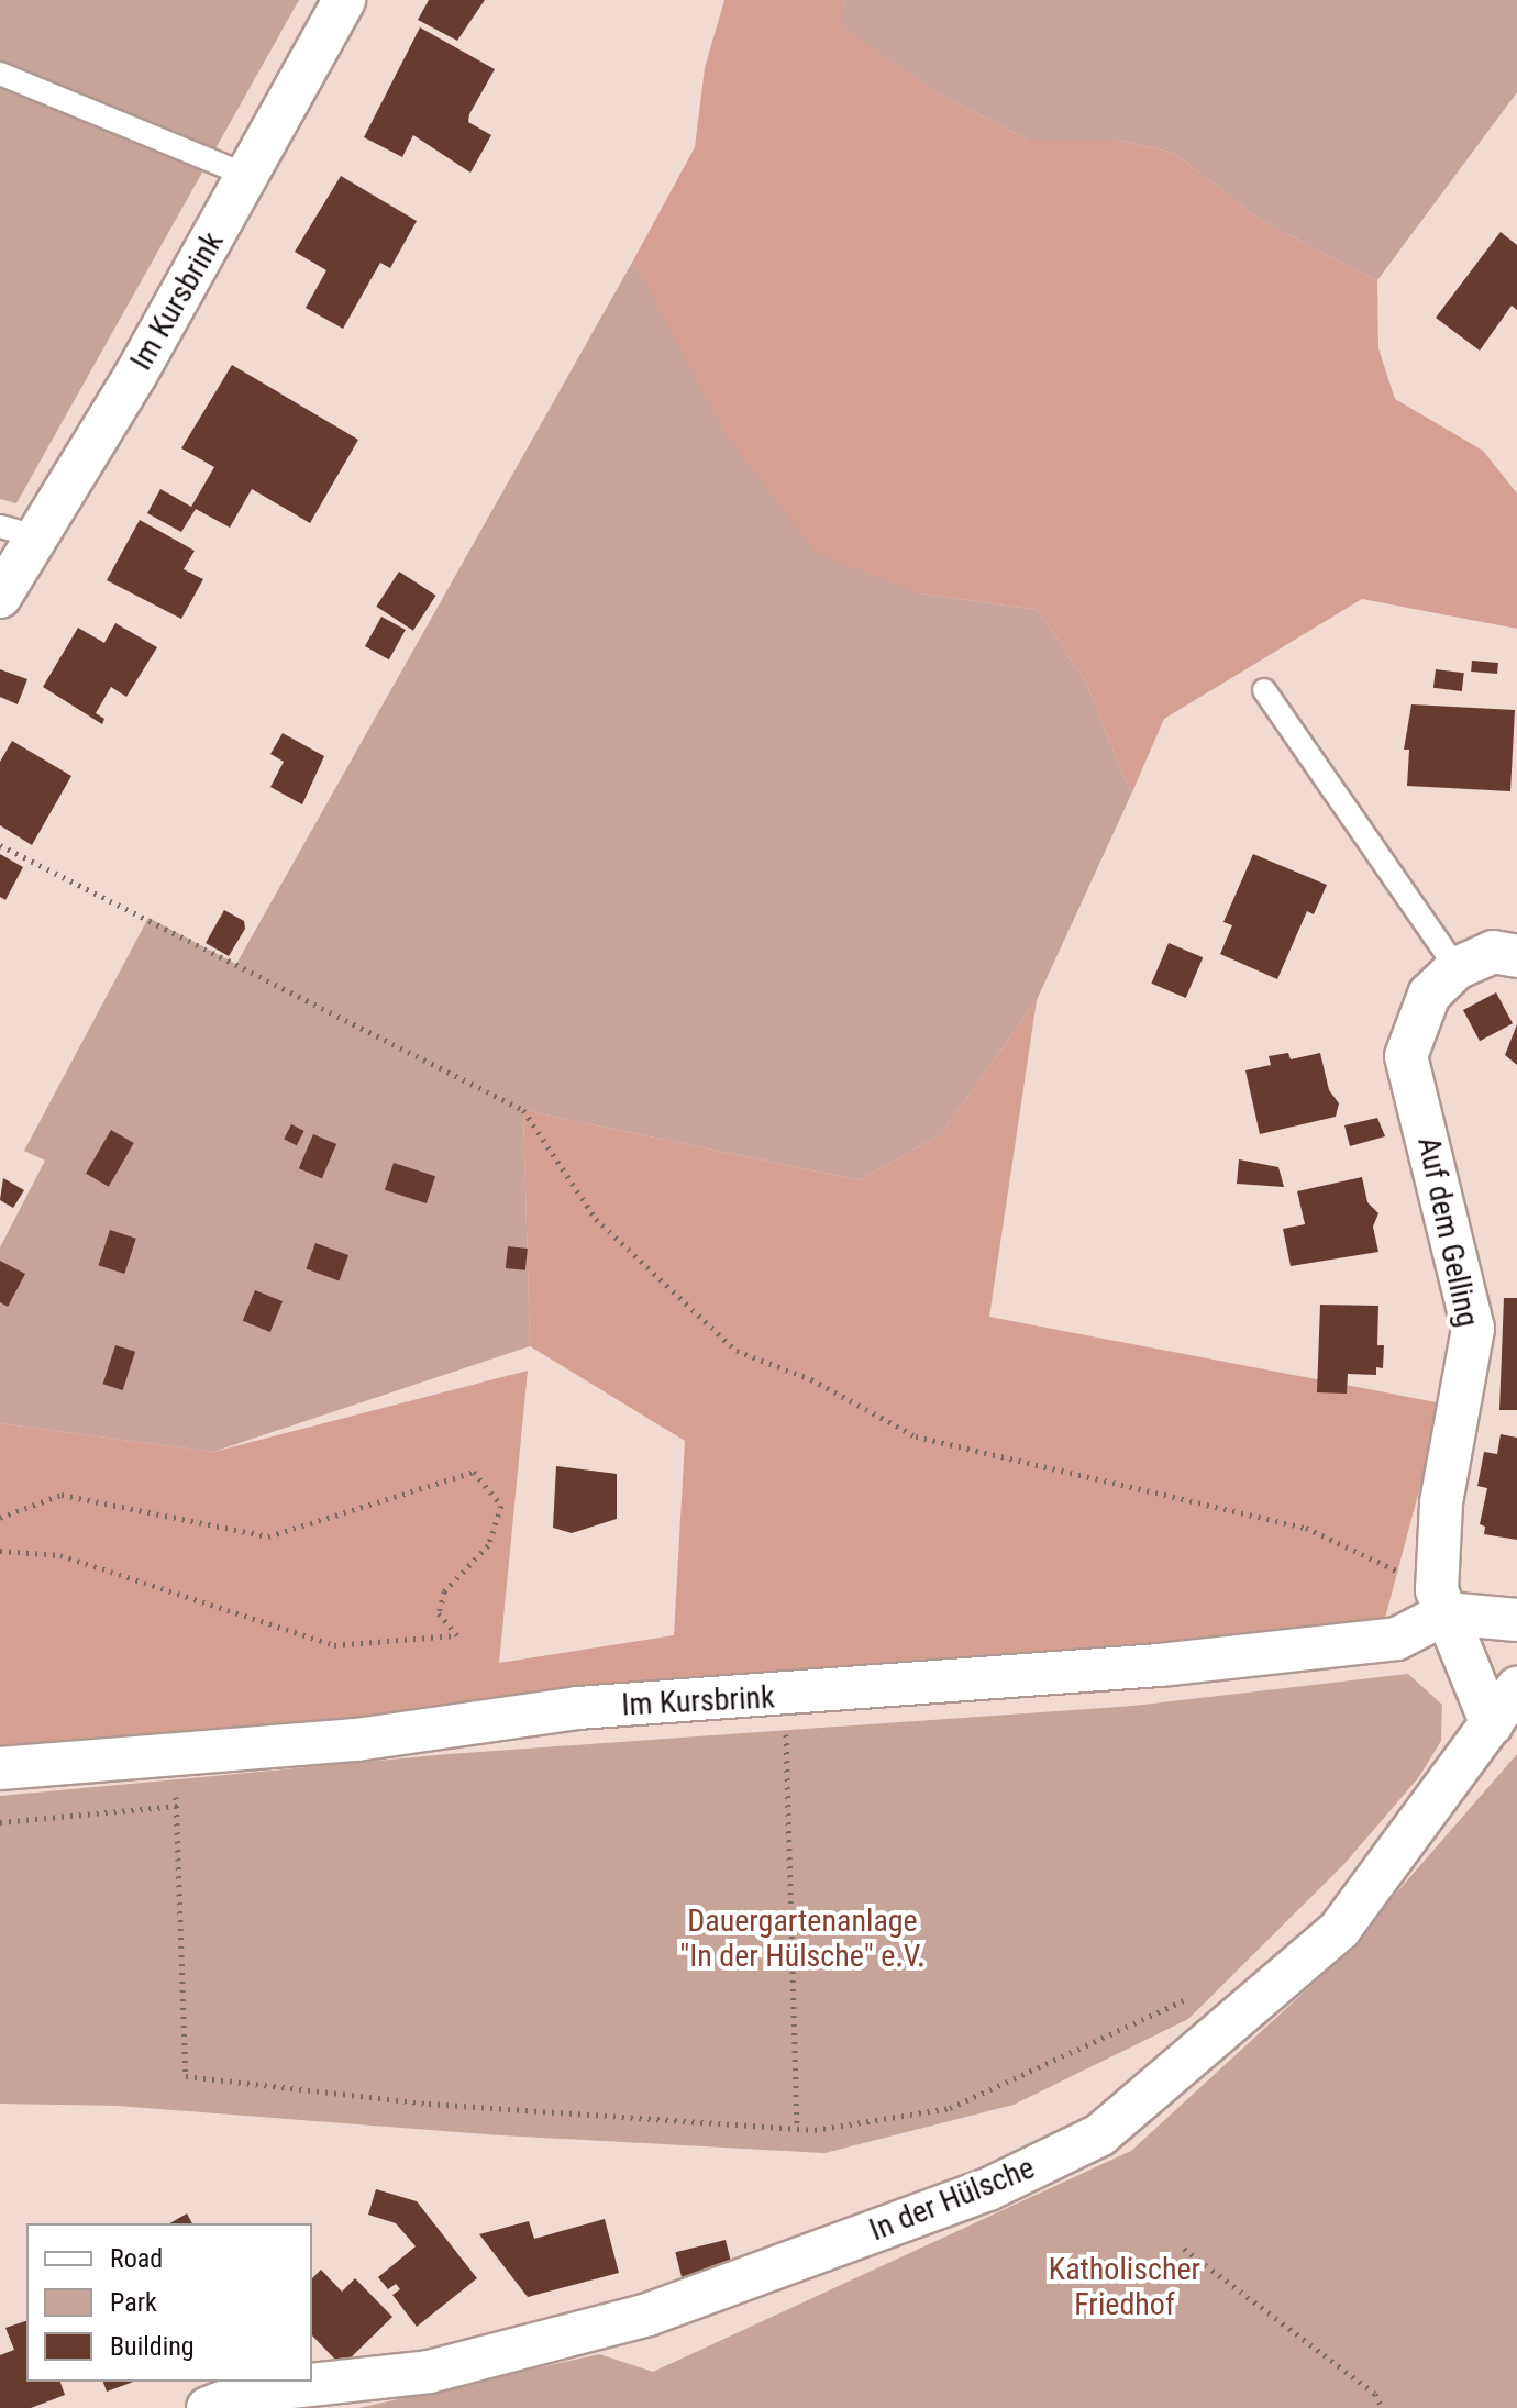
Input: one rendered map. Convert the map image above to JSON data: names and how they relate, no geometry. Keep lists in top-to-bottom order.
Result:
{
  "streets": {
    "street": ["Im Kursbrink", "Auf dem Gelling", "In der Hülsche"]
  },
  "crossings": [
    ["Im Kursbrink", "Auf dem Gelling"],
    ["Auf dem Gelling", "In der Hülsche"]
  ],
  "parks": ["Dauergartenanlage \"In der Hülsche\" e.V.", "Katholischer Friedhof"],
  "legend": ["Road", "Park", "Building"]
}
